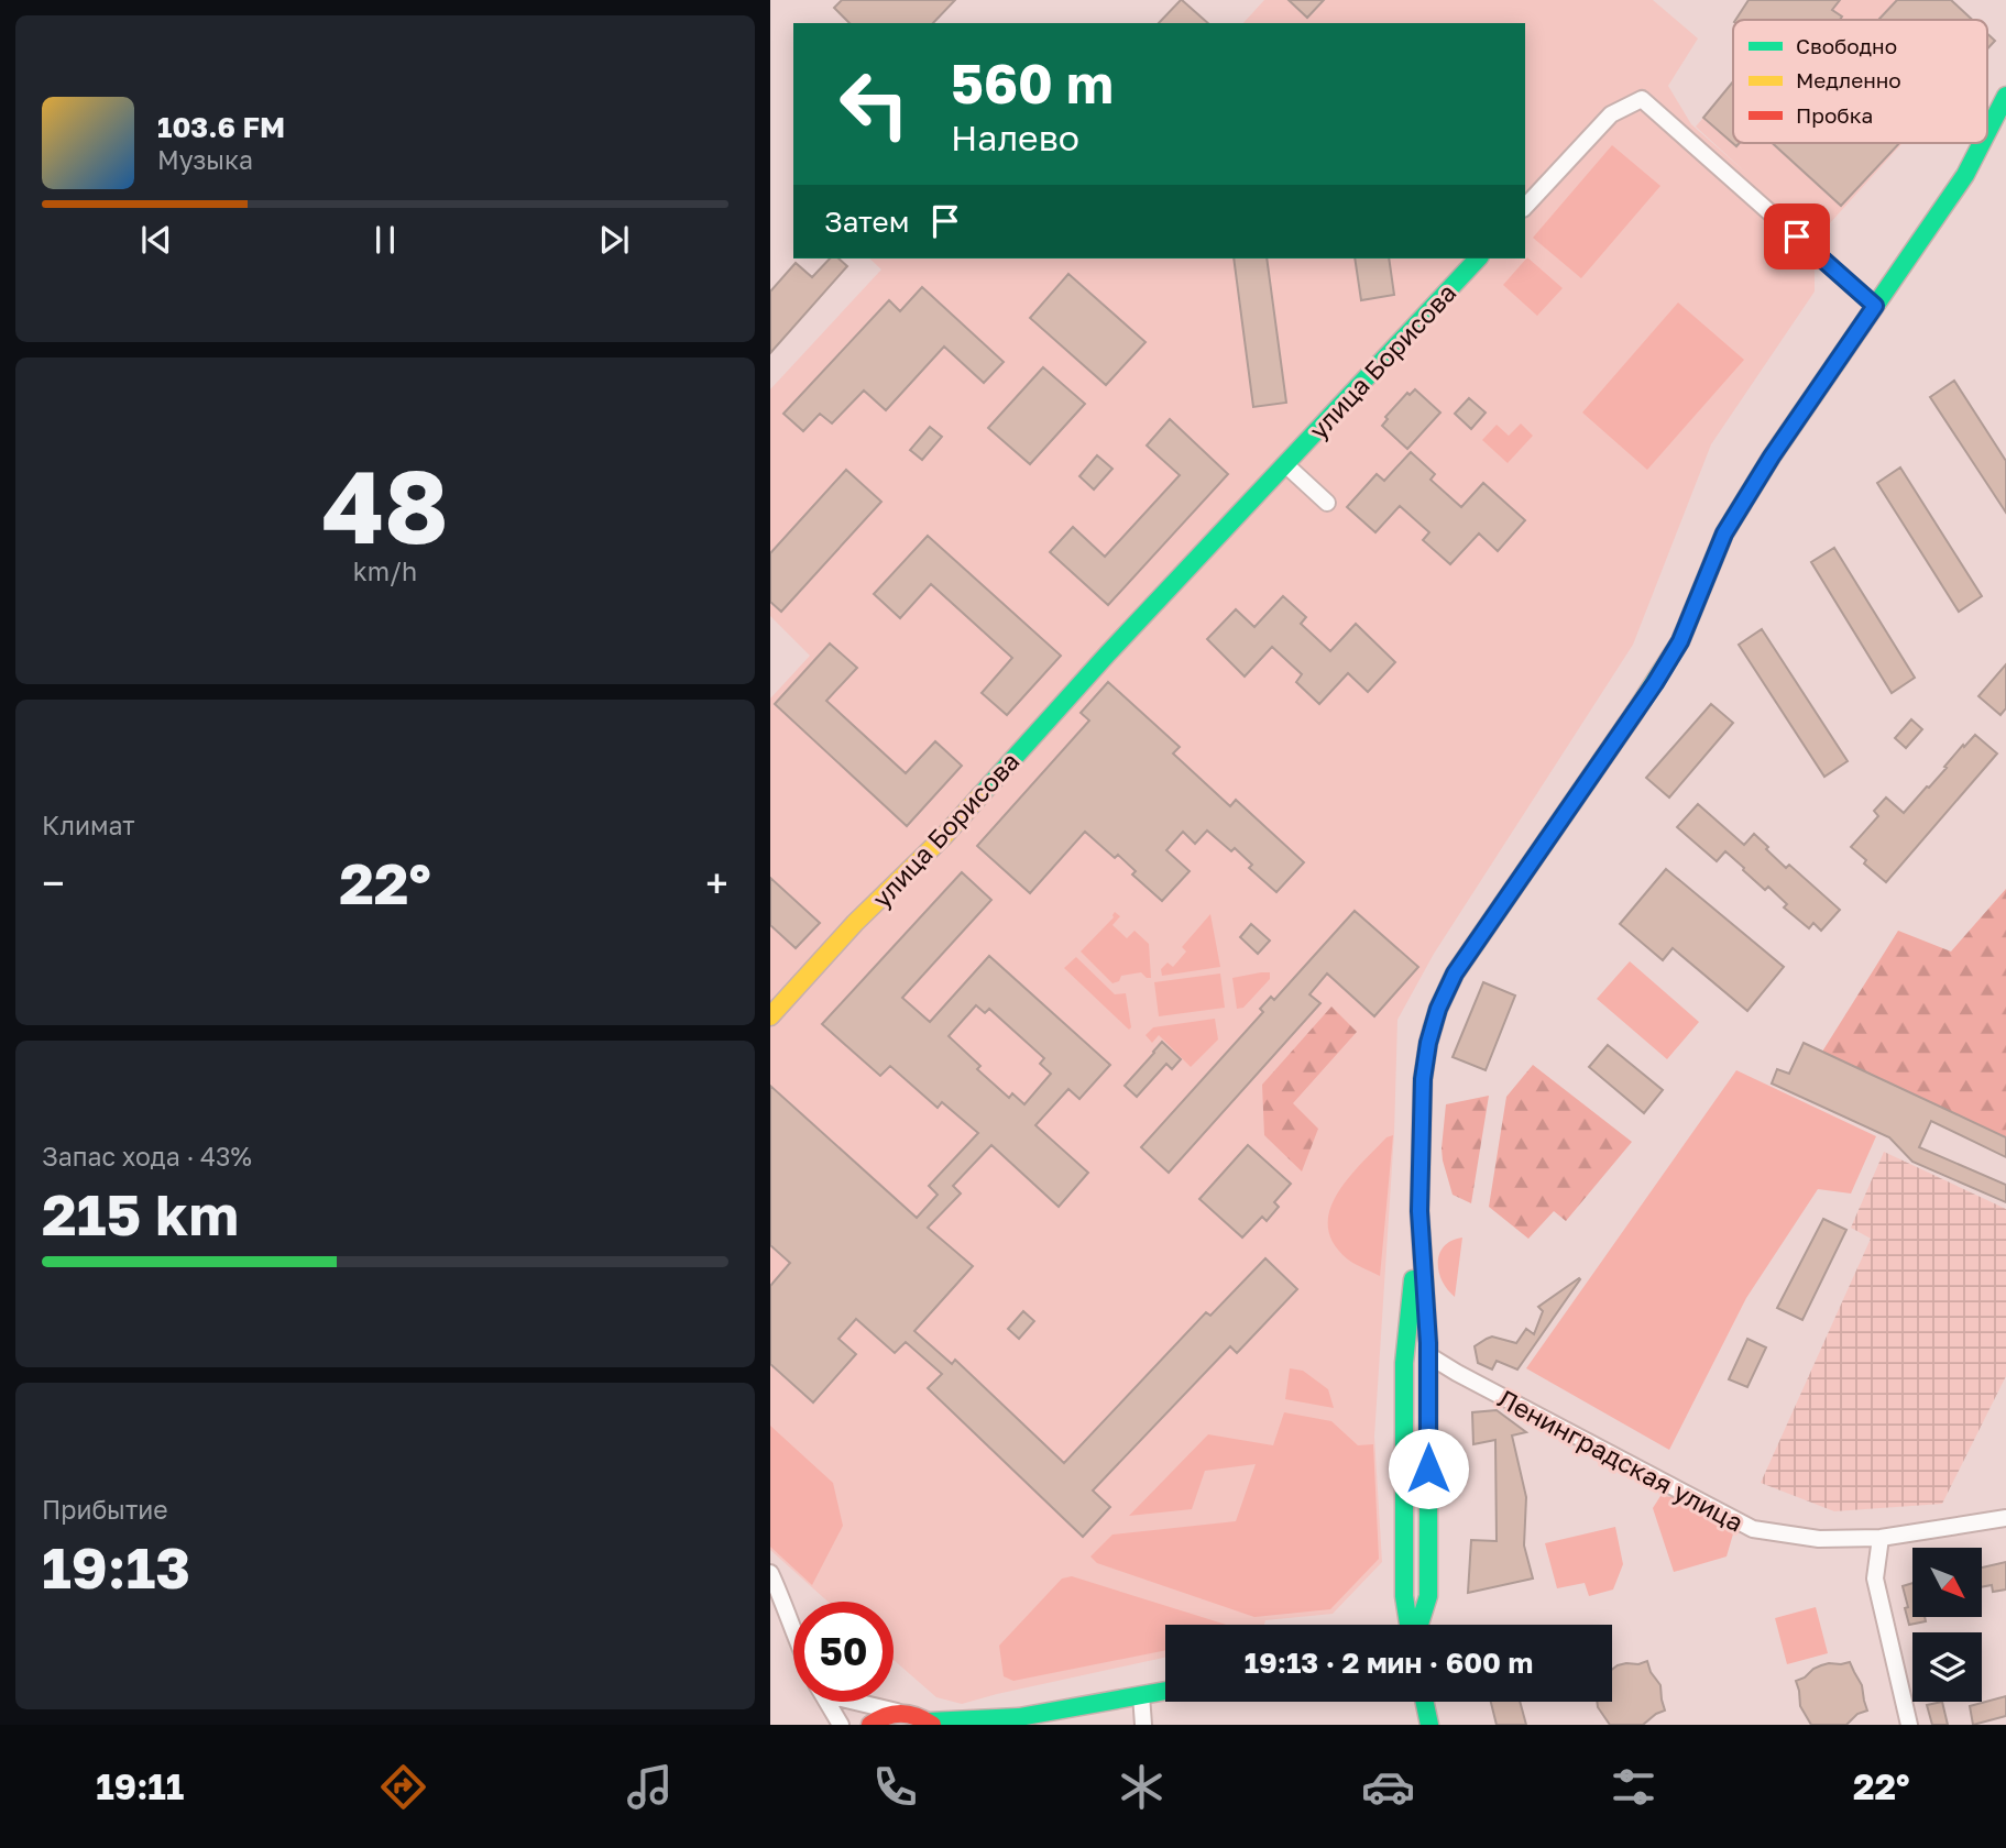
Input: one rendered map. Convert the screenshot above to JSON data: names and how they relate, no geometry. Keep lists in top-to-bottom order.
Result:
{
  "streets": {
    "main road": ["улица Борисова"],
    "street": ["Ленинградская улица"]
  },
  "legend": ["Свободно", "Медленно", "Пробка"],
  "north": "bottom right",
  "page": {
    "turn": ["560 m", "Налево"],
    "song": ["103.6 FM", "Музыка"],
    "then": "Затем",
    "tile": [
      ["48", "km/h"],
      "Климат",
      ["Запас хода · 43%", "215 km"],
      ["Прибытие", "19:13"]
    ],
    "heat": ["−", "22°", "+"],
    "limit": "50",
    "trip": "19:13 · 2 мин · 600 m",
    "tabs": ["19:11", "22°"]
  }
}
